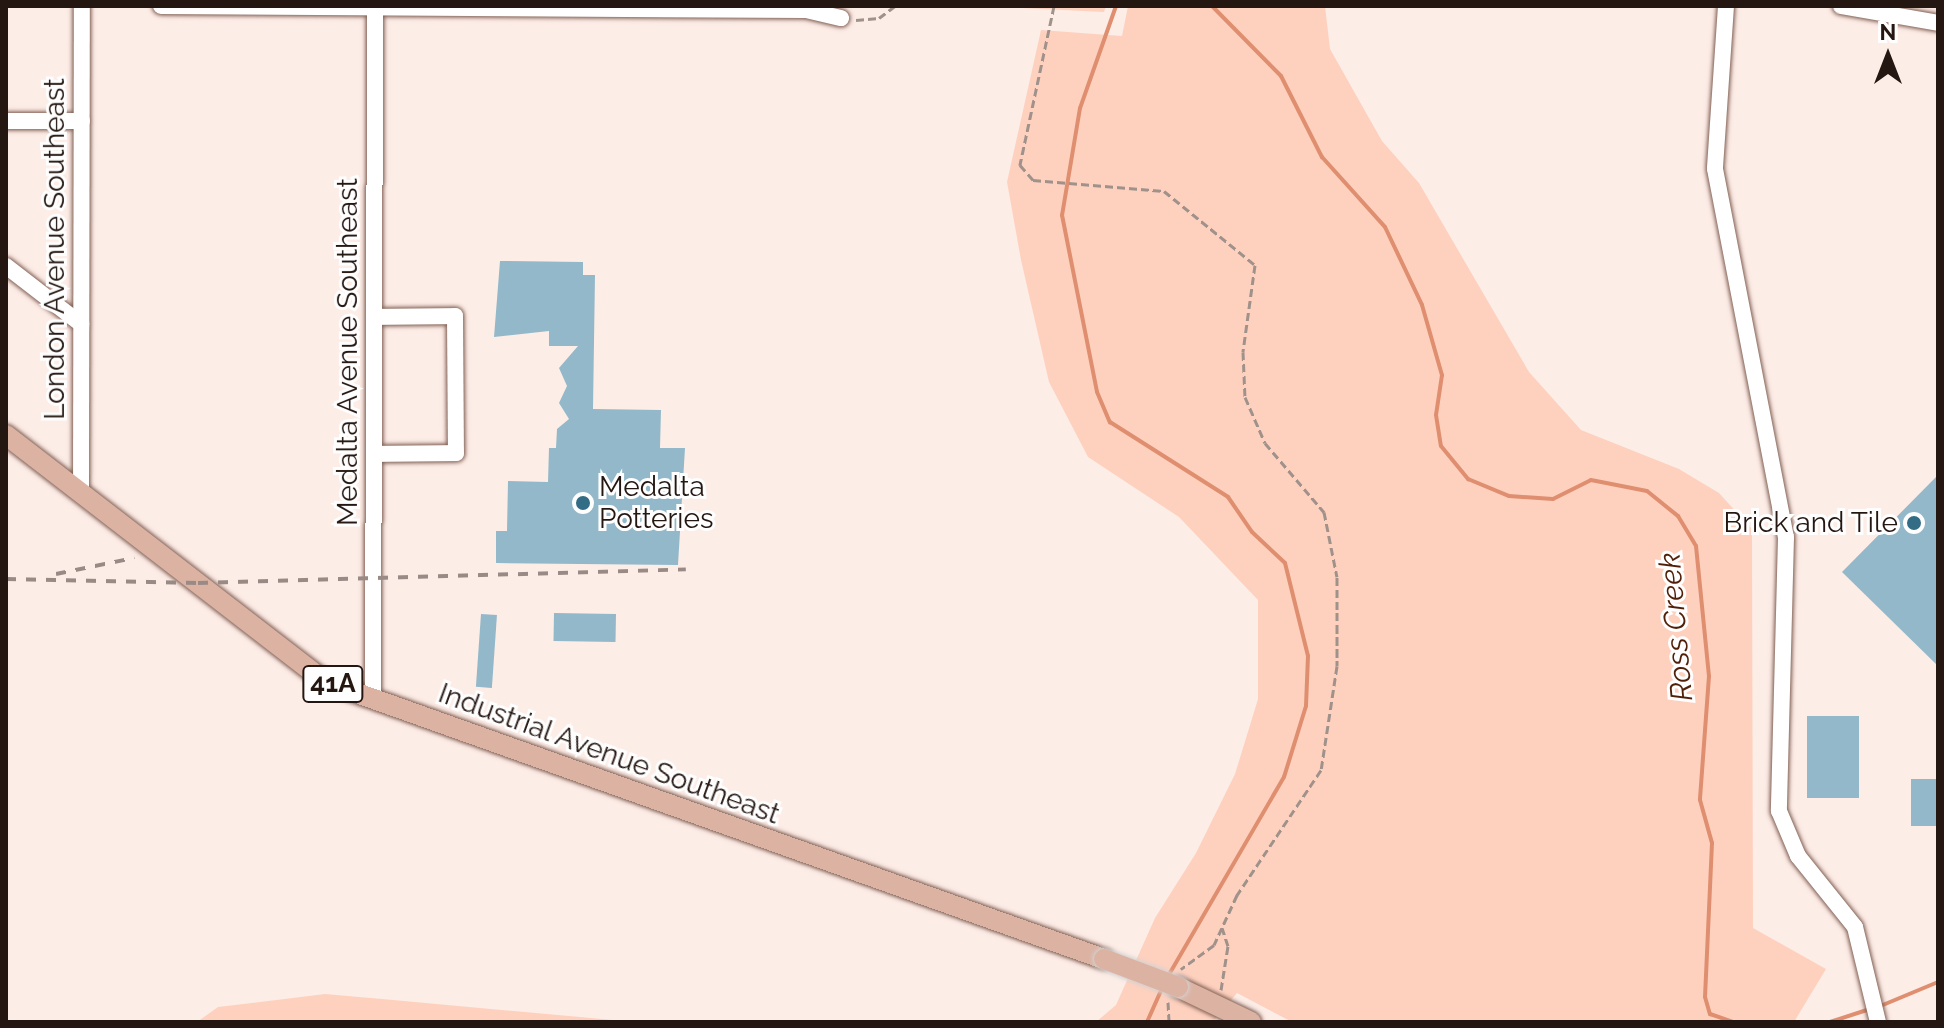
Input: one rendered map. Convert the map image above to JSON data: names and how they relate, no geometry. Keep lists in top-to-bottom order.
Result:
{
  "streets": {
    "main road": ["41A", "Industrial Avenue Southeast"],
    "street": ["London Avenue Southeast", "Medalta Avenue Southeast"]
  },
  "crossings": [
    ["London Avenue Southeast", "Industrial Avenue Southeast"],
    ["Medalta Avenue Southeast", "Industrial Avenue Southeast"]
  ],
  "water": ["Ross Creek"],
  "places": ["Medalta Potteries", "Brick and Tile"],
  "north": "top"
}
